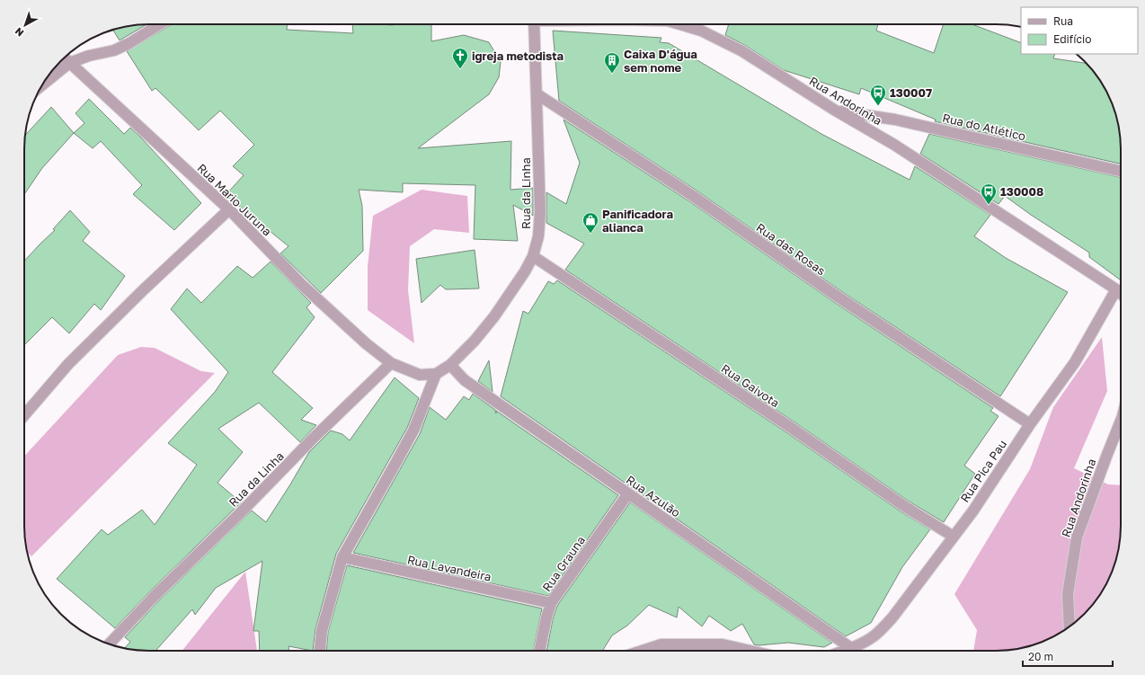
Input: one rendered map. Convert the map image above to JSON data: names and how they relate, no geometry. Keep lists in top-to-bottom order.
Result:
{
  "streets": {
    "street": [
      "Rua Andorinha",
      "Rua do Atlético",
      "Rua da Linha",
      "Rua Mario Juruna",
      "Rua das Rosas",
      "Rua Gaivota",
      "Rua Pica Pau",
      "Rua Azulão",
      "Rua Grauna",
      "Rua Lavandeira"
    ]
  },
  "crossings": [
    ["Rua Andorinha", "Rua do Atlético"],
    ["Rua Andorinha", "Rua Pica Pau"],
    ["Rua da Linha", "Rua Mario Juruna"],
    ["Rua da Linha", "Rua das Rosas"],
    ["Rua da Linha", "Rua Gaivota"],
    ["Rua da Linha", "Rua Azulão"],
    ["Rua das Rosas", "Rua Pica Pau"],
    ["Rua Gaivota", "Rua Pica Pau"],
    ["Rua Pica Pau", "Rua Azulão"],
    ["Rua Azulão", "Rua Grauna"],
    ["Rua Grauna", "Rua Lavandeira"]
  ],
  "places": {
    "church": ["igreja metodista"],
    "building": ["Caixa D'água sem nome"],
    "bus stop": ["130007", "130008"],
    "shop": ["Panificadora alianca"]
  },
  "legend": ["Rua", "Edifício"],
  "scale_bar": "20 m",
  "north": "bottom left"
}
